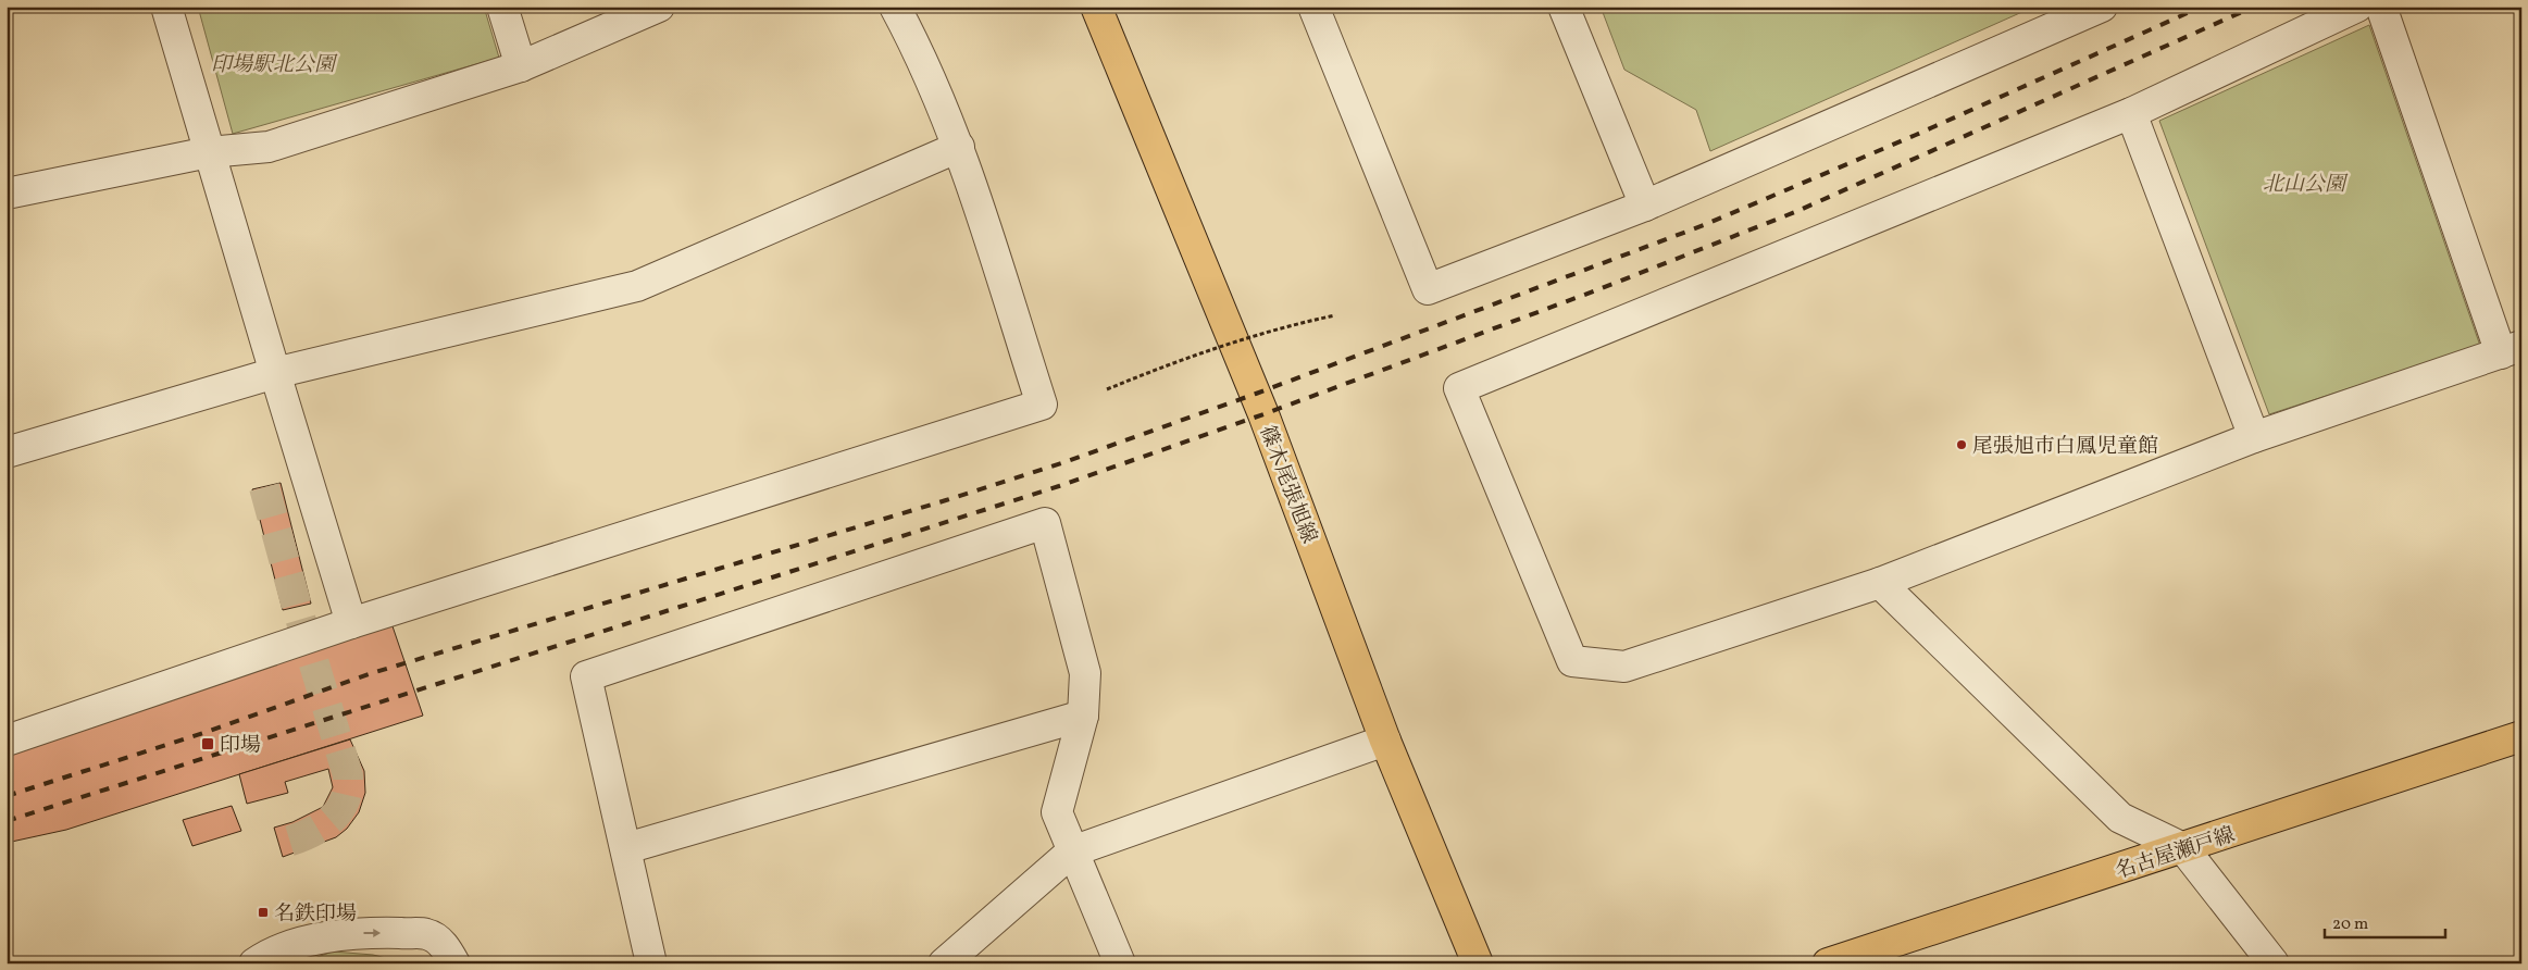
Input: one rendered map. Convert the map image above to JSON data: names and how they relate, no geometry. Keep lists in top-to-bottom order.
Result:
{
  "streets": {
    "main road": ["篠木尾張旭線", "名古屋瀬戸線"]
  },
  "parks": ["印場駅北公園", "北山公園"],
  "places": {
    "other": ["尾張旭市白鳳児童館"],
    "transit": ["印場", "名鉄印場"]
  },
  "scale_bar": "20 m"
}
